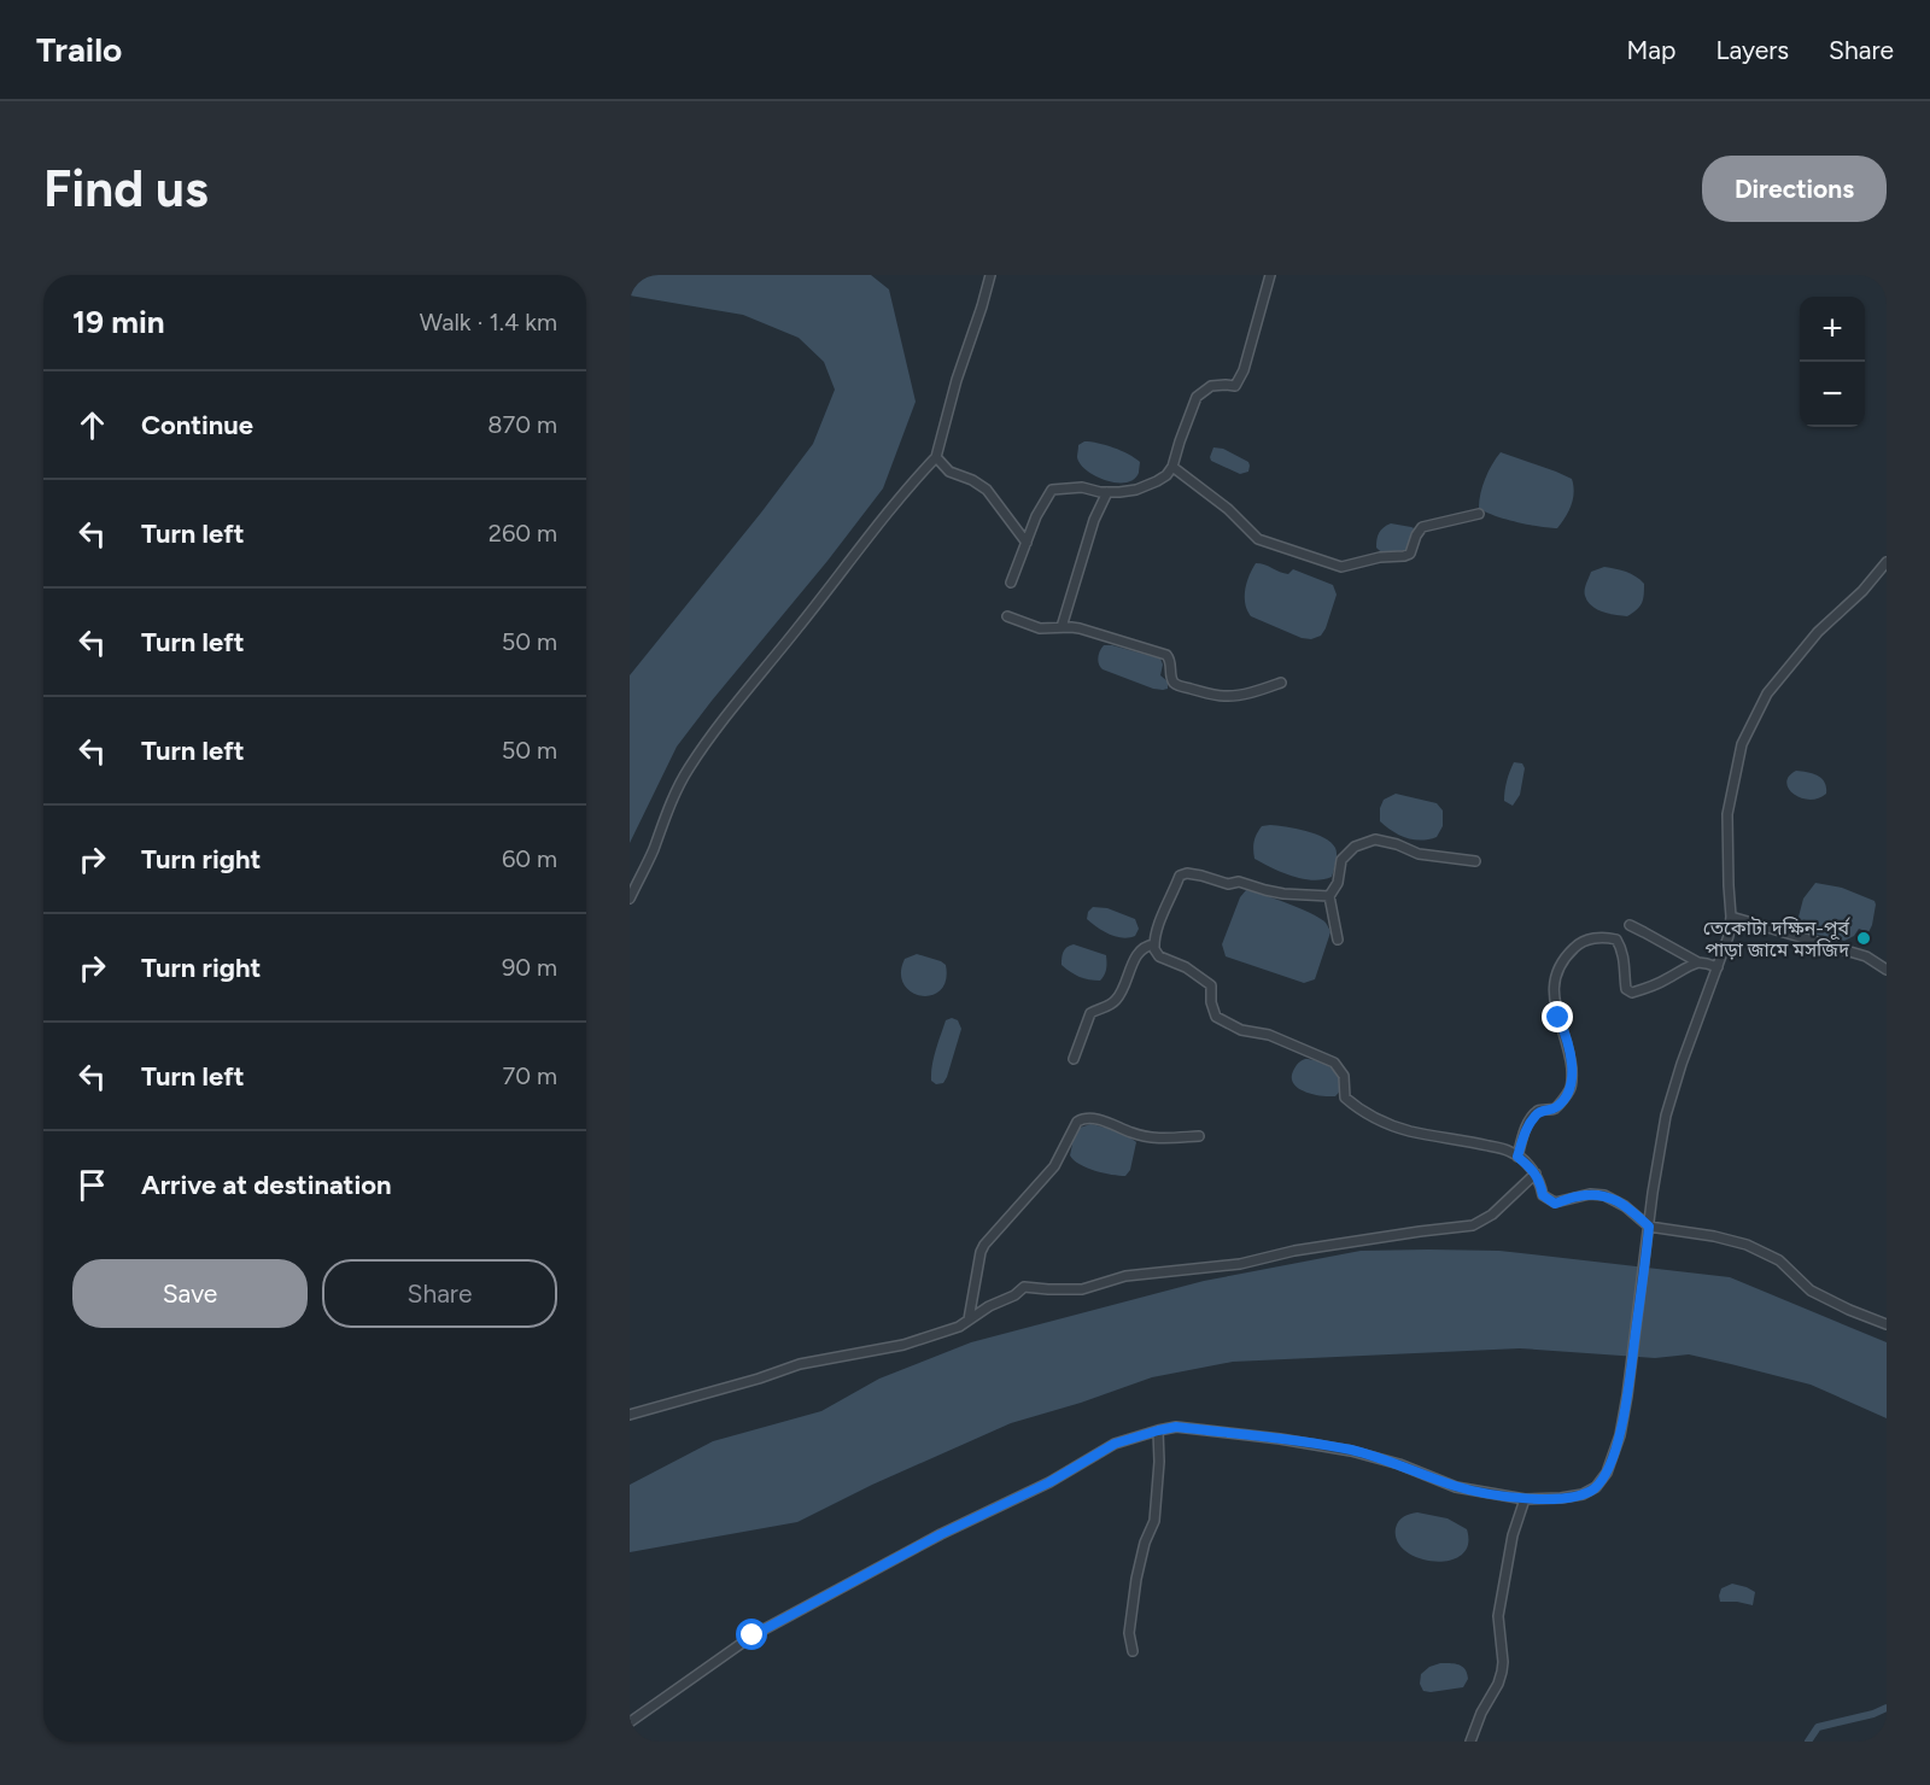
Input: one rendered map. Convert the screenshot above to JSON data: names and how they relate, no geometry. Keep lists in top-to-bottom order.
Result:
{
  "places": ["তেকোটা দক্ষিন-পূর্ব পাড়া জামে মসজিদ"],
  "page": {
    "header": "Trailo",
    "nav": ["Map", "Layers", "Share"],
    "buttons": [
      "Directions",
      ["Save", "Share"]
    ],
    "title": "Find us",
    "heading": ["19 min", "Walk · 1.4 km"],
    "map_buttons": ["+", "−"],
    "list": [
      ["Continue", "870 m"],
      ["Turn left", "260 m"],
      ["Turn left", "50 m"],
      ["Turn left", "50 m"],
      ["Turn right", "60 m"],
      ["Turn right", "90 m"],
      ["Turn left", "70 m"],
      "Arrive at destination"
    ]
  }
}
